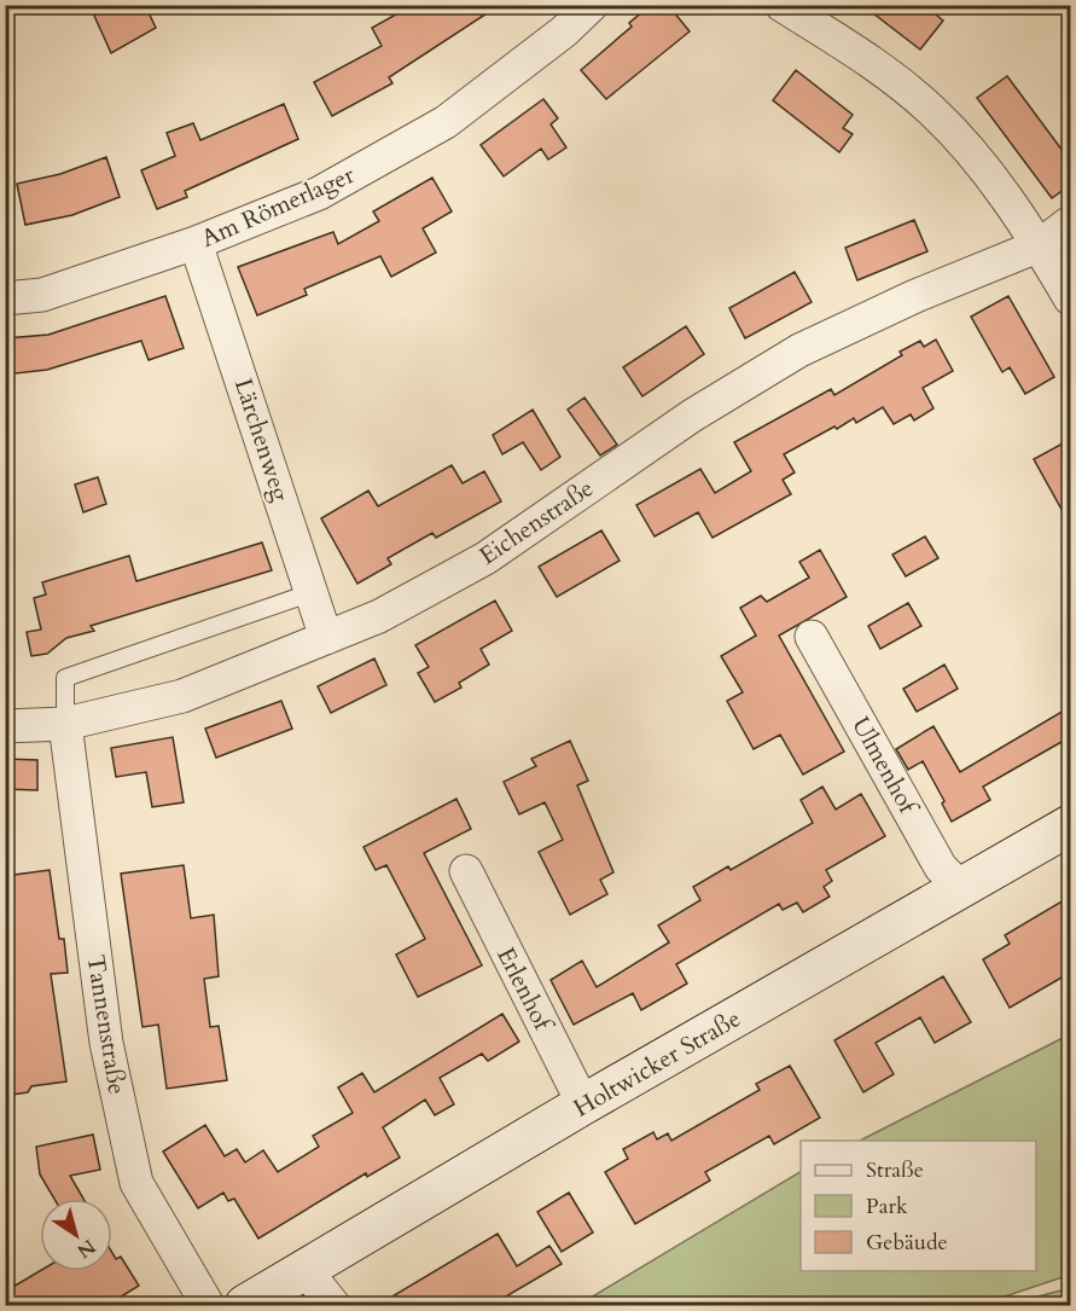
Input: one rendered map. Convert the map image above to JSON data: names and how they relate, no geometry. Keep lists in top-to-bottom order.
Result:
{
  "streets": {
    "street": [
      "Am Römerlager",
      "Lärchenweg",
      "Eichenstraße",
      "Ulmenhof",
      "Erlenhof",
      "Tannenstraße",
      "Holtwicker Straße"
    ]
  },
  "crossings": [
    ["Am Römerlager", "Lärchenweg"],
    ["Lärchenweg", "Eichenstraße"],
    ["Eichenstraße", "Tannenstraße"],
    ["Ulmenhof", "Holtwicker Straße"],
    ["Erlenhof", "Holtwicker Straße"]
  ],
  "legend": ["Straße", "Park", "Gebäude"],
  "north": "bottom right"
}
